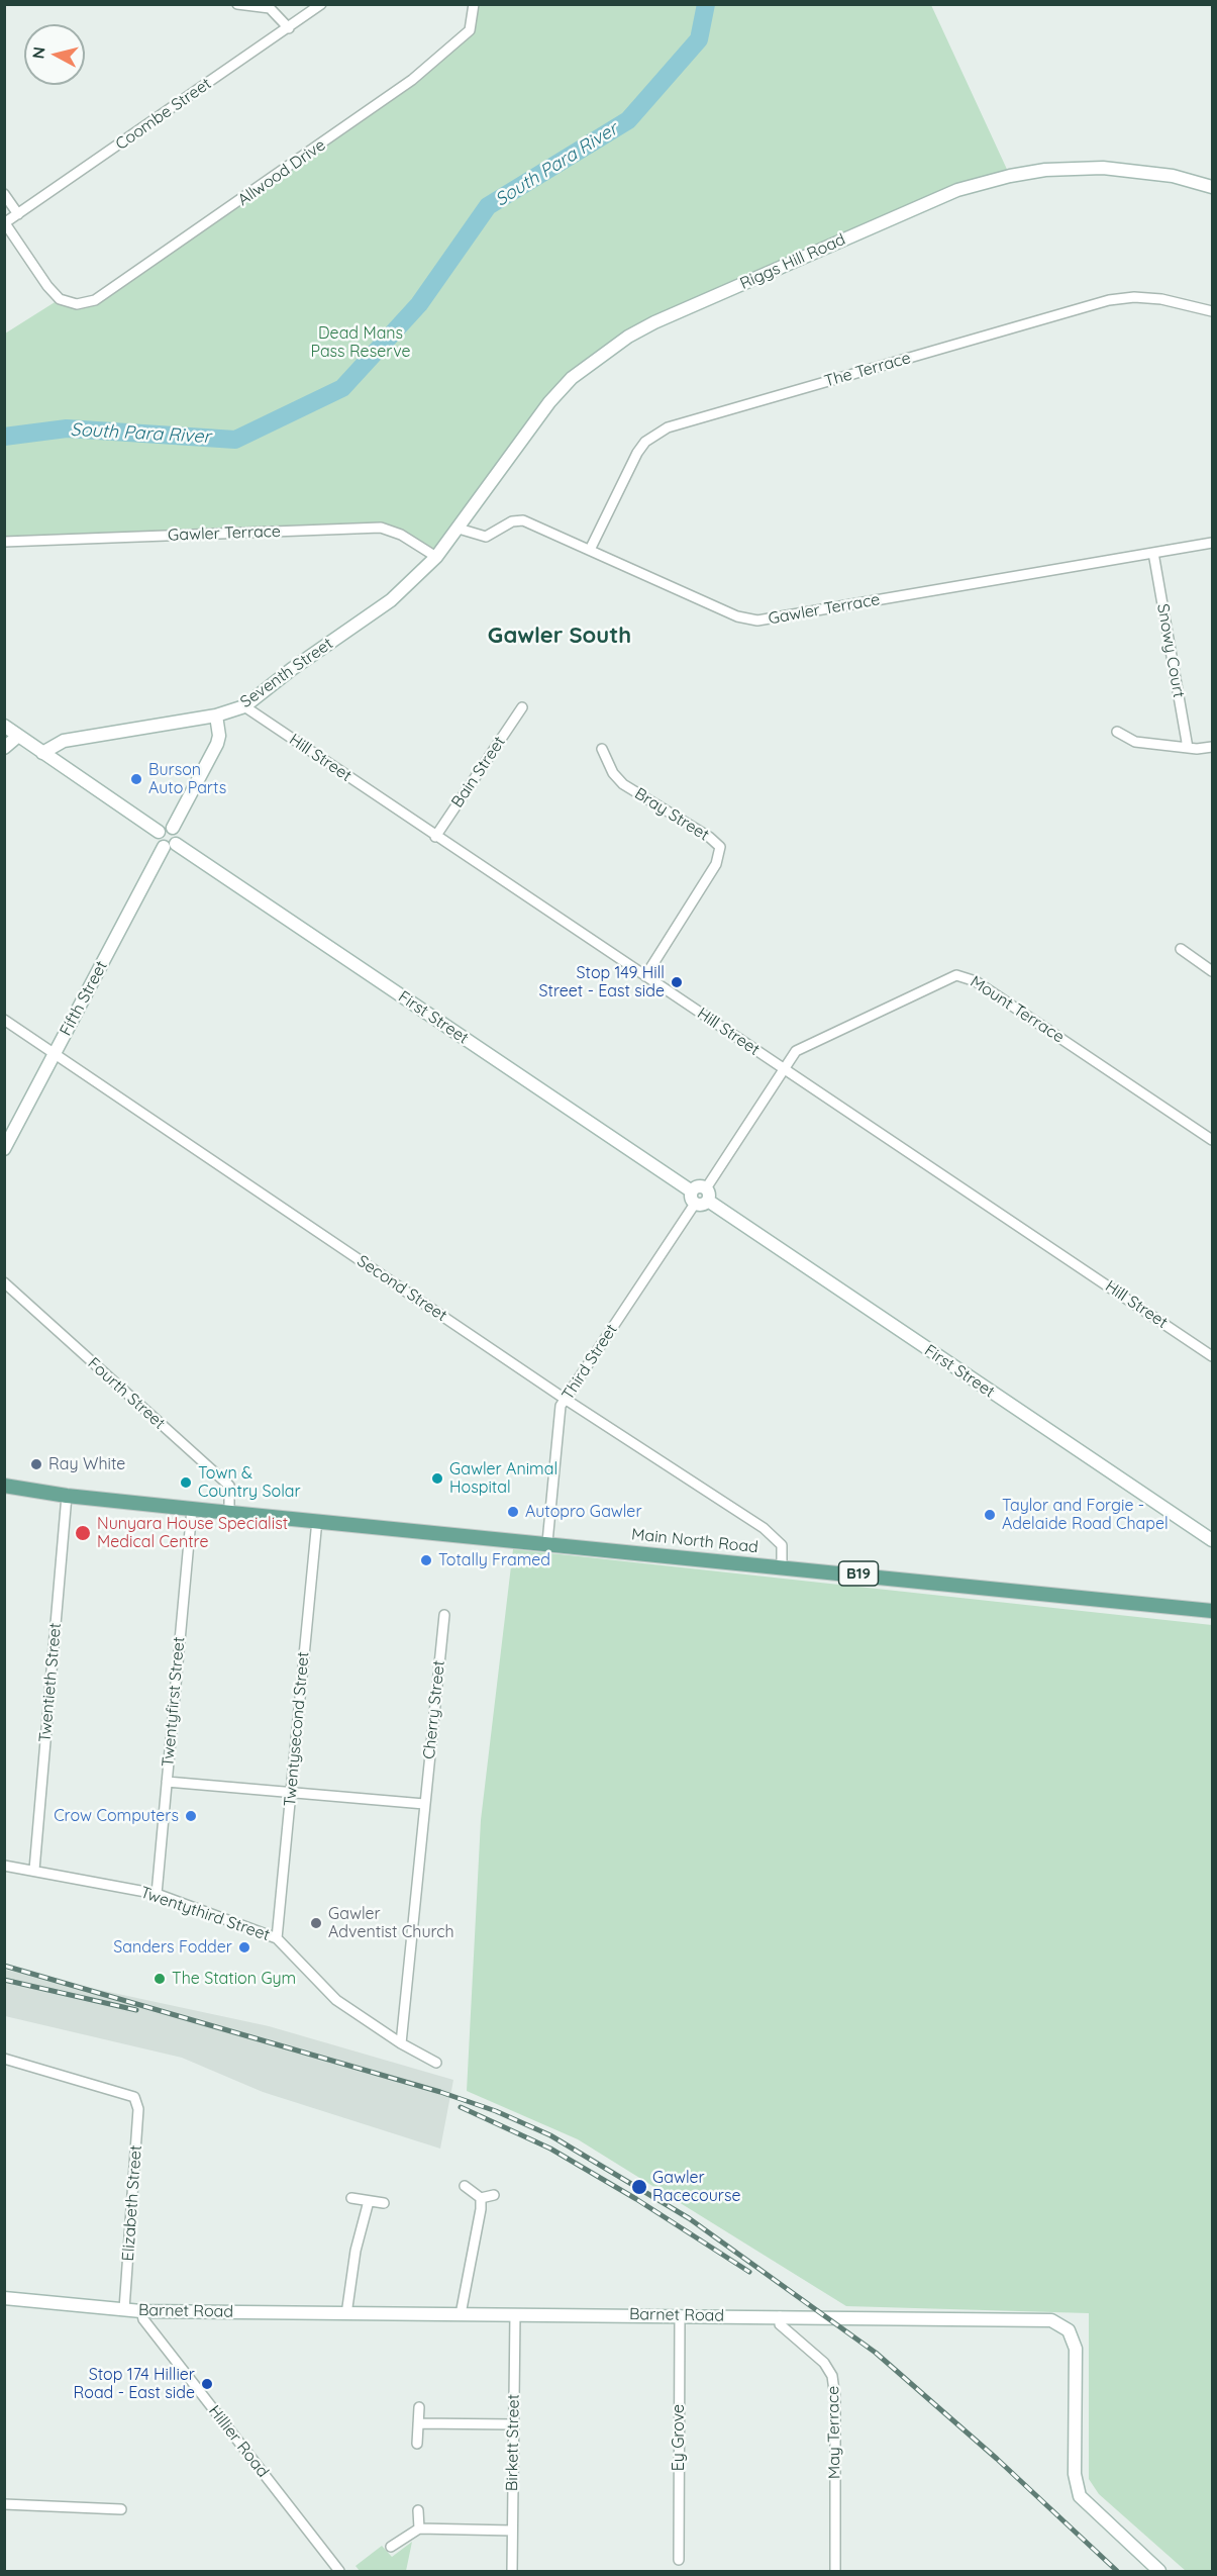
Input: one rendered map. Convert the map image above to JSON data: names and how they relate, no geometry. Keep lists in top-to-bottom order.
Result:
{
  "streets": {
    "main road": ["Main North Road", "B19"],
    "street": [
      "Coombe Street",
      "Allwood Drive",
      "Riggs Hill Road",
      "The Terrace",
      "Gawler Terrace",
      "Snowy Court",
      "Seventh Street",
      "Hill Street",
      "Bain Street",
      "Bray Street",
      "Fifth Street",
      "Mount Terrace",
      "First Street",
      "Second Street",
      "Third Street",
      "Fourth Street",
      "Twentieth Street",
      "Twentyfirst Street",
      "Cherry Street",
      "Twentysecond Street",
      "Twentythird Street",
      "Elizabeth Street",
      "Barnet Road",
      "May Terrace",
      "Ey Grove",
      "Hillier Road",
      "Birkett Street"
    ]
  },
  "crossings": [
    ["Coombe Street", "Allwood Drive"],
    ["Riggs Hill Road", "Gawler Terrace"],
    ["Riggs Hill Road", "Seventh Street"],
    ["The Terrace", "Gawler Terrace"],
    ["Gawler Terrace", "Snowy Court"],
    ["Gawler Terrace", "Seventh Street"],
    ["Seventh Street", "Hill Street"],
    ["Hill Street", "Bain Street"],
    ["Hill Street", "Bray Street"],
    ["Hill Street", "Mount Terrace"],
    ["Hill Street", "Third Street"],
    ["Fifth Street", "First Street"],
    ["Fifth Street", "Second Street"],
    ["Mount Terrace", "Third Street"],
    ["First Street", "Third Street"],
    ["Second Street", "Third Street"],
    ["Second Street", "Main North Road"],
    ["Third Street", "Main North Road"],
    ["Fourth Street", "Main North Road"],
    ["Main North Road", "B19"],
    ["Main North Road", "Twentieth Street"],
    ["Main North Road", "Twentyfirst Street"],
    ["Main North Road", "Twentysecond Street"],
    ["B19", "Twentieth Street"],
    ["Twentieth Street", "Twentythird Street"],
    ["Twentyfirst Street", "Twentythird Street"],
    ["Cherry Street", "Twentythird Street"],
    ["Twentysecond Street", "Twentythird Street"],
    ["Elizabeth Street", "Barnet Road"],
    ["Barnet Road", "May Terrace"],
    ["Barnet Road", "Ey Grove"],
    ["Barnet Road", "Hillier Road"],
    ["Barnet Road", "Birkett Street"]
  ],
  "districts": ["Gawler South"],
  "water": ["South Para River"],
  "parks": ["Dead Mans Pass Reserve"],
  "places": [
    "Burson Auto Parts",
    "Stop 149 Hill Street - East side",
    "Ray White",
    "Gawler Animal Hospital",
    "Town & Country Solar",
    "Autopro Gawler",
    "Taylor and Forgie - Adelaide Road Chapel",
    "Nunyara House Specialist Medical Centre",
    "Totally Framed",
    "Crow Computers",
    "Gawler Adventist Church",
    "Sanders Fodder",
    "The Station Gym",
    "Gawler Racecourse",
    "Stop 174 Hillier Road - East side"
  ],
  "north": "left"
}
